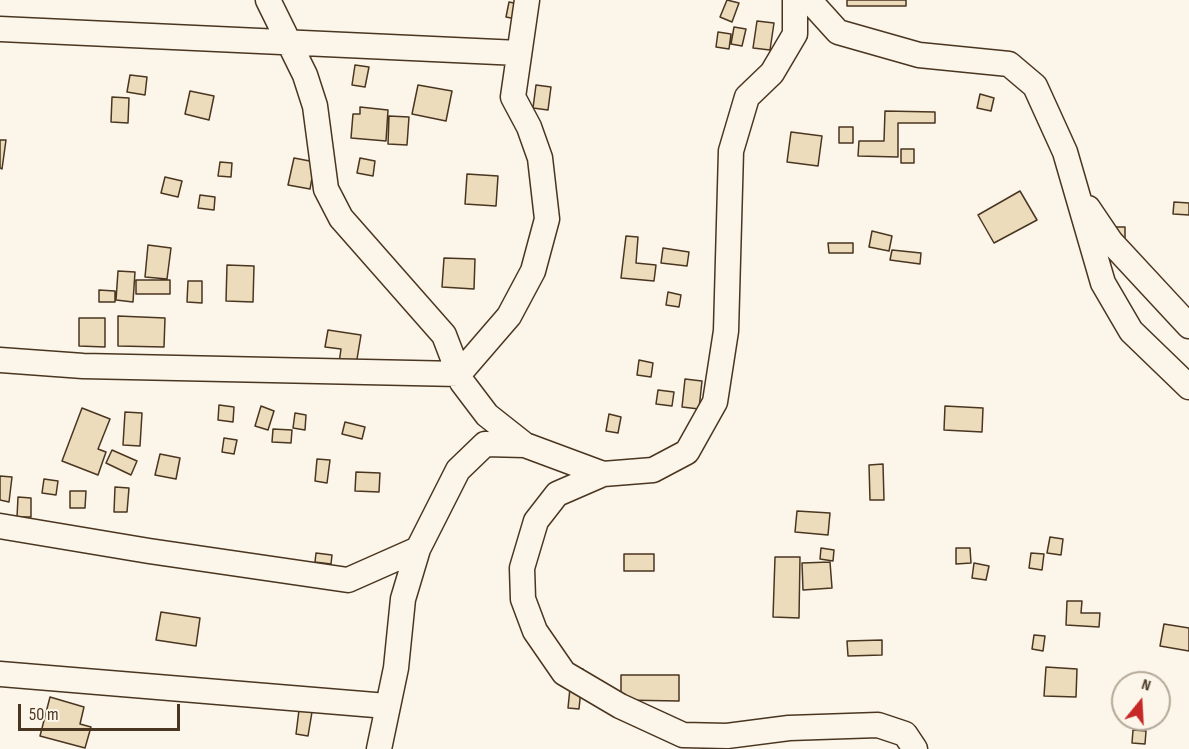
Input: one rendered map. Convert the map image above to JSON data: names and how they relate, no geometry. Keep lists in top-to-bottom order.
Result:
{
  "scale_bar": "50 m",
  "north": "top"
}
